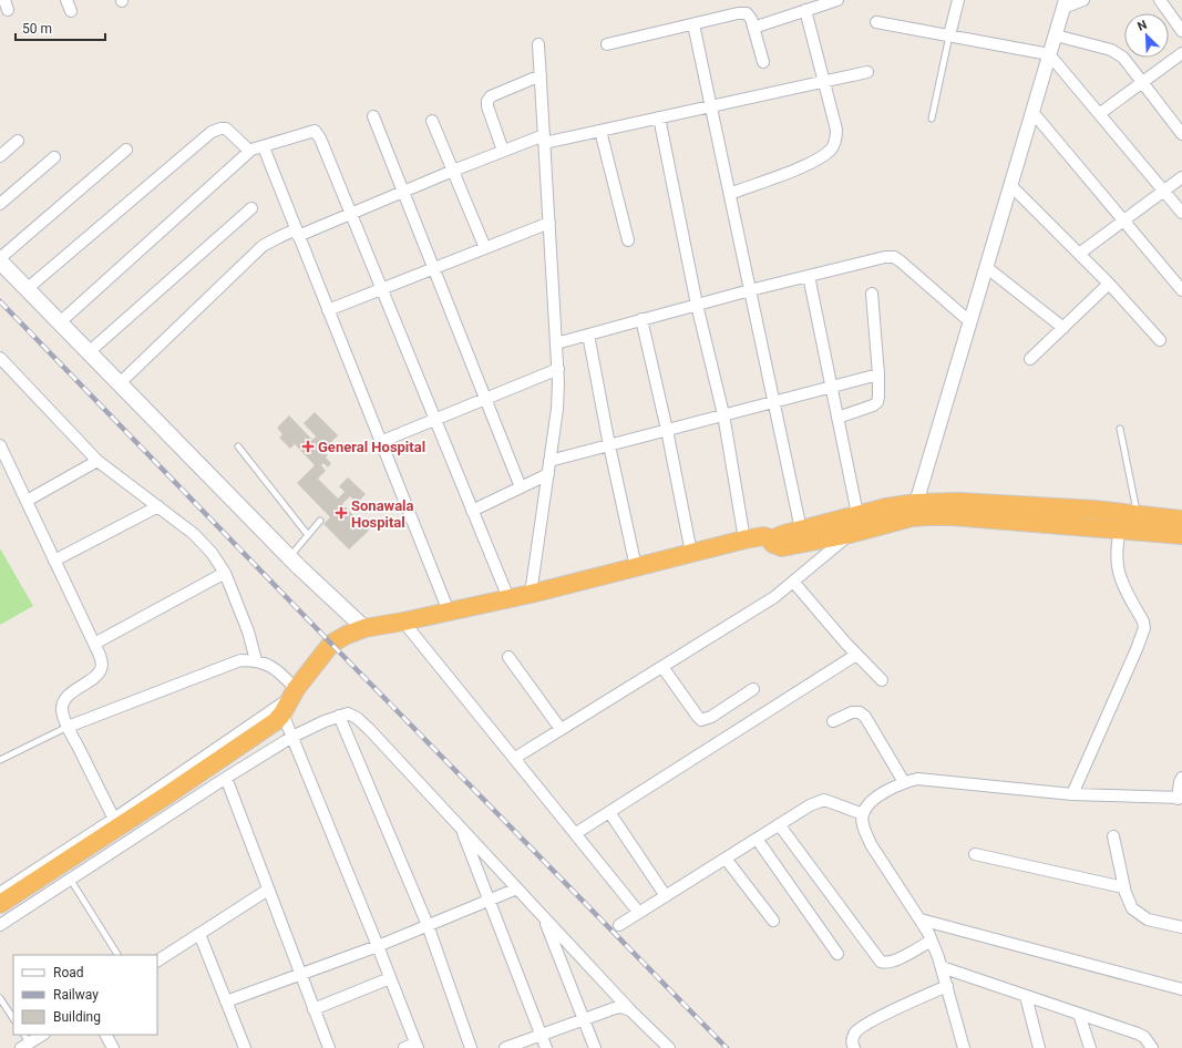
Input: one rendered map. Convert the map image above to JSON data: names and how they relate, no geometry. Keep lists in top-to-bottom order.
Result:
{
  "places": {
    "health": ["General Hospital", "Sonawala Hospital"]
  },
  "legend": ["Road", "Railway", "Building"],
  "scale_bar": "50 m",
  "north": "top left"
}
